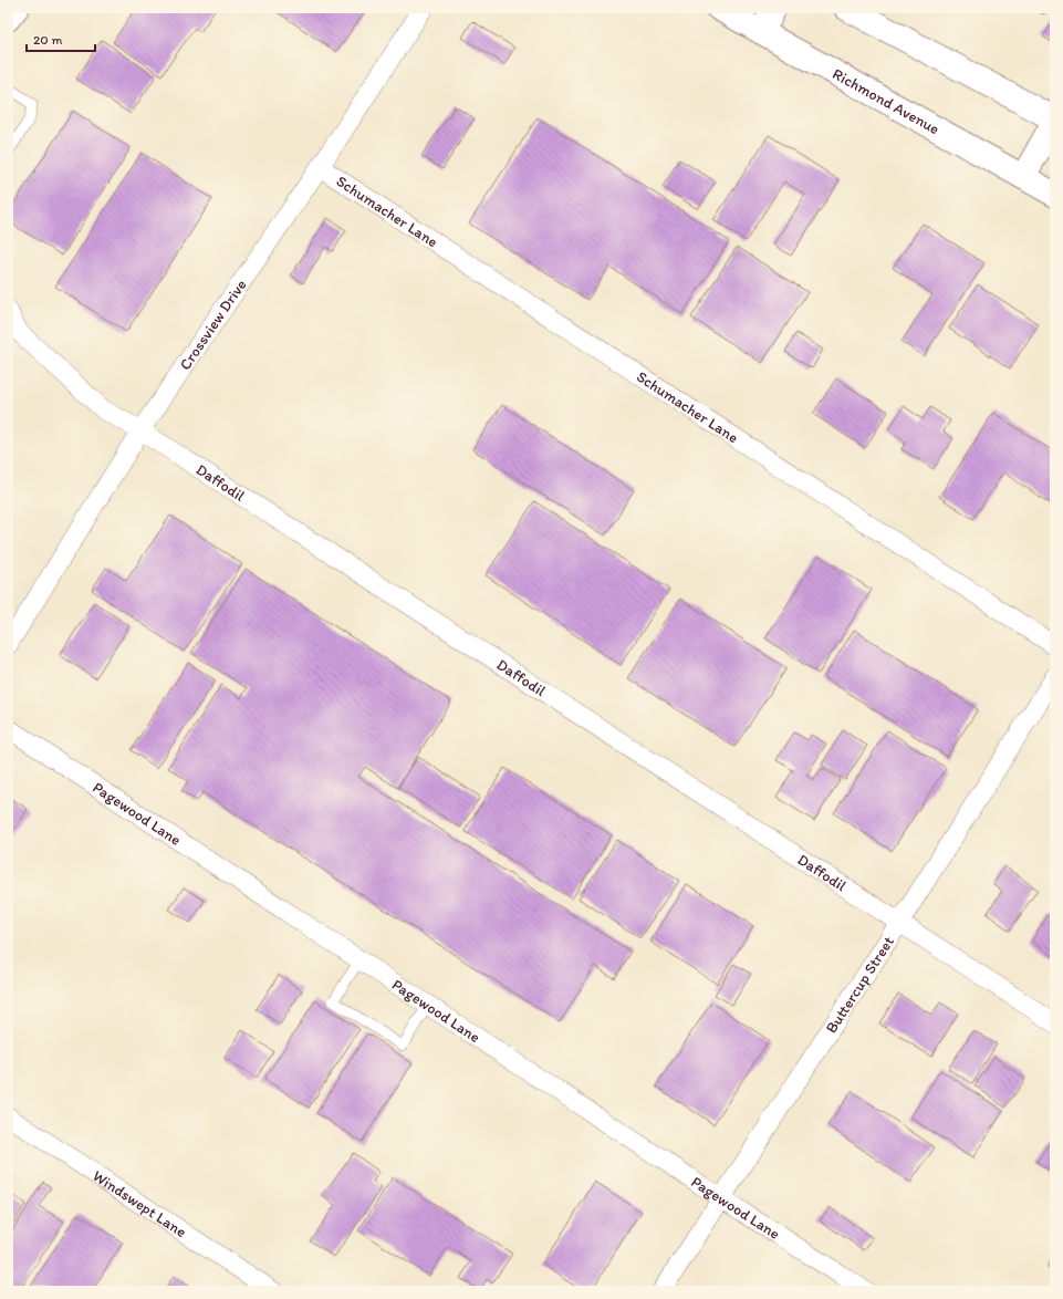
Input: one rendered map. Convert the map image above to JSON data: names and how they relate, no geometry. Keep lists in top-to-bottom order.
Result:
{
  "streets": {
    "main road": ["Richmond Avenue"],
    "street": [
      "Schumacher Lane",
      "Crossview Drive",
      "Daffodil",
      "Pagewood Lane",
      "Buttercup Street",
      "Windswept Lane"
    ]
  },
  "crossings": [
    ["Schumacher Lane", "Crossview Drive"],
    ["Crossview Drive", "Daffodil"],
    ["Daffodil", "Buttercup Street"],
    ["Pagewood Lane", "Buttercup Street"]
  ],
  "scale_bar": "20 m"
}
